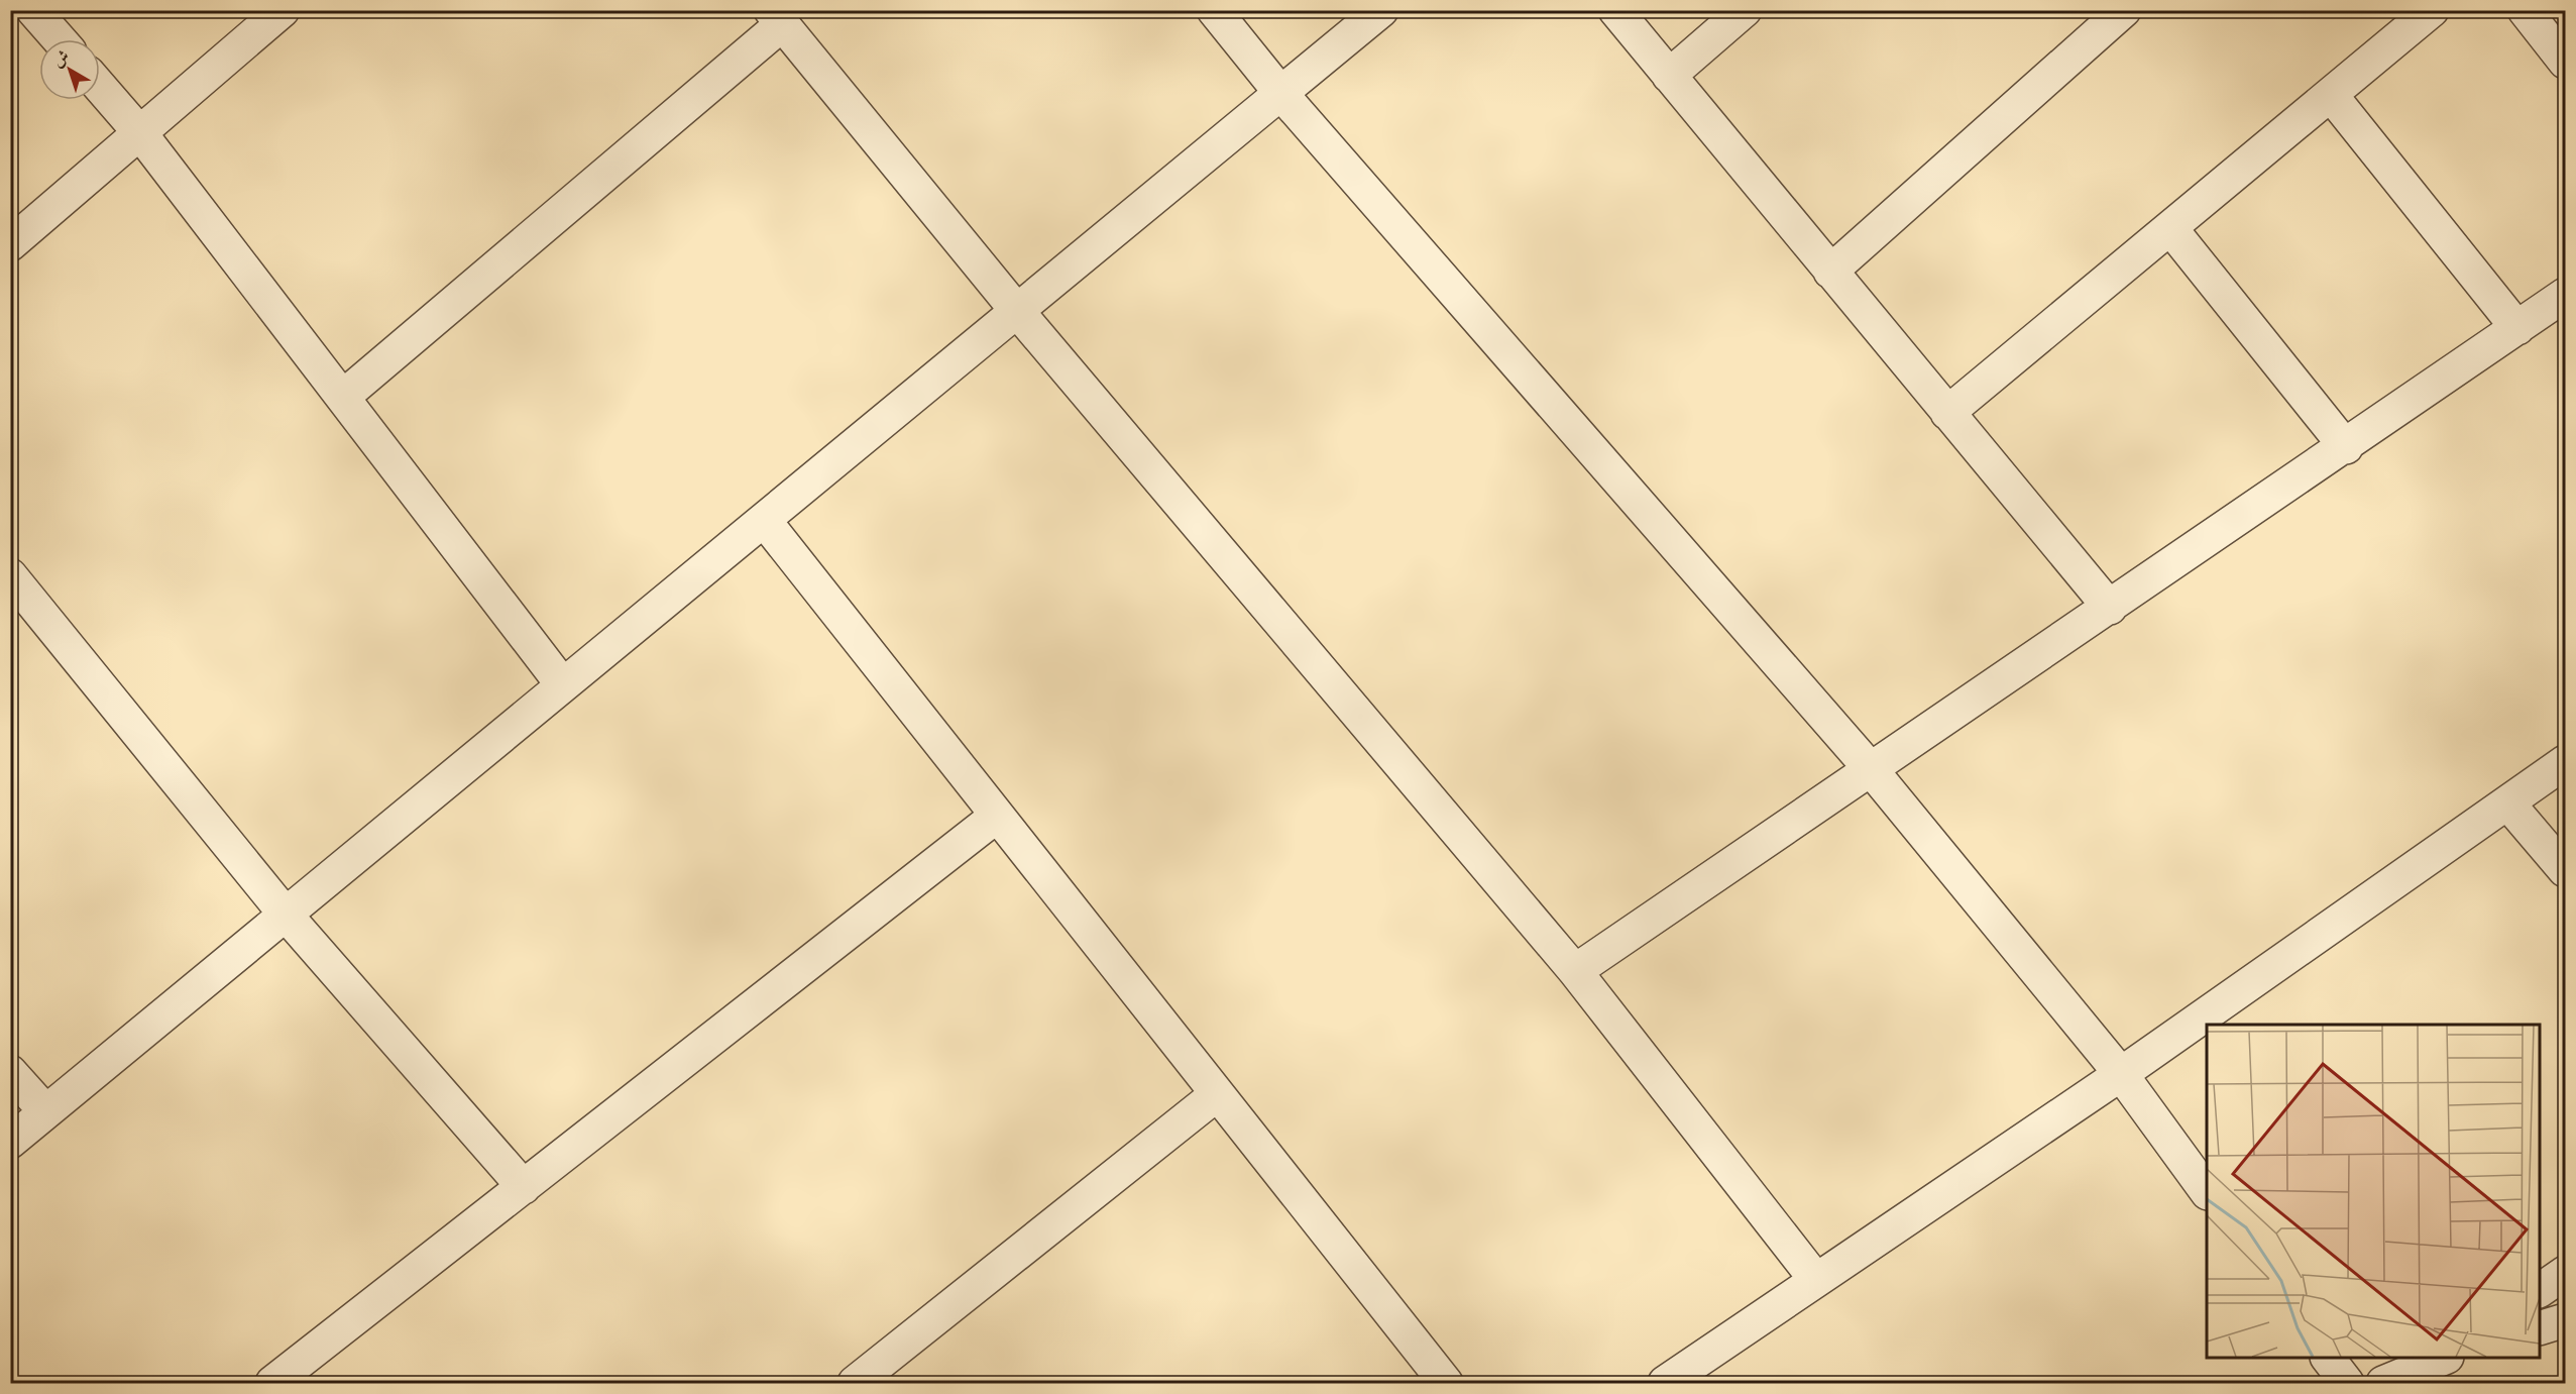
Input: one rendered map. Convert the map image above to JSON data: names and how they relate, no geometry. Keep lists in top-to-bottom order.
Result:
{
  "north": "top left"
}
